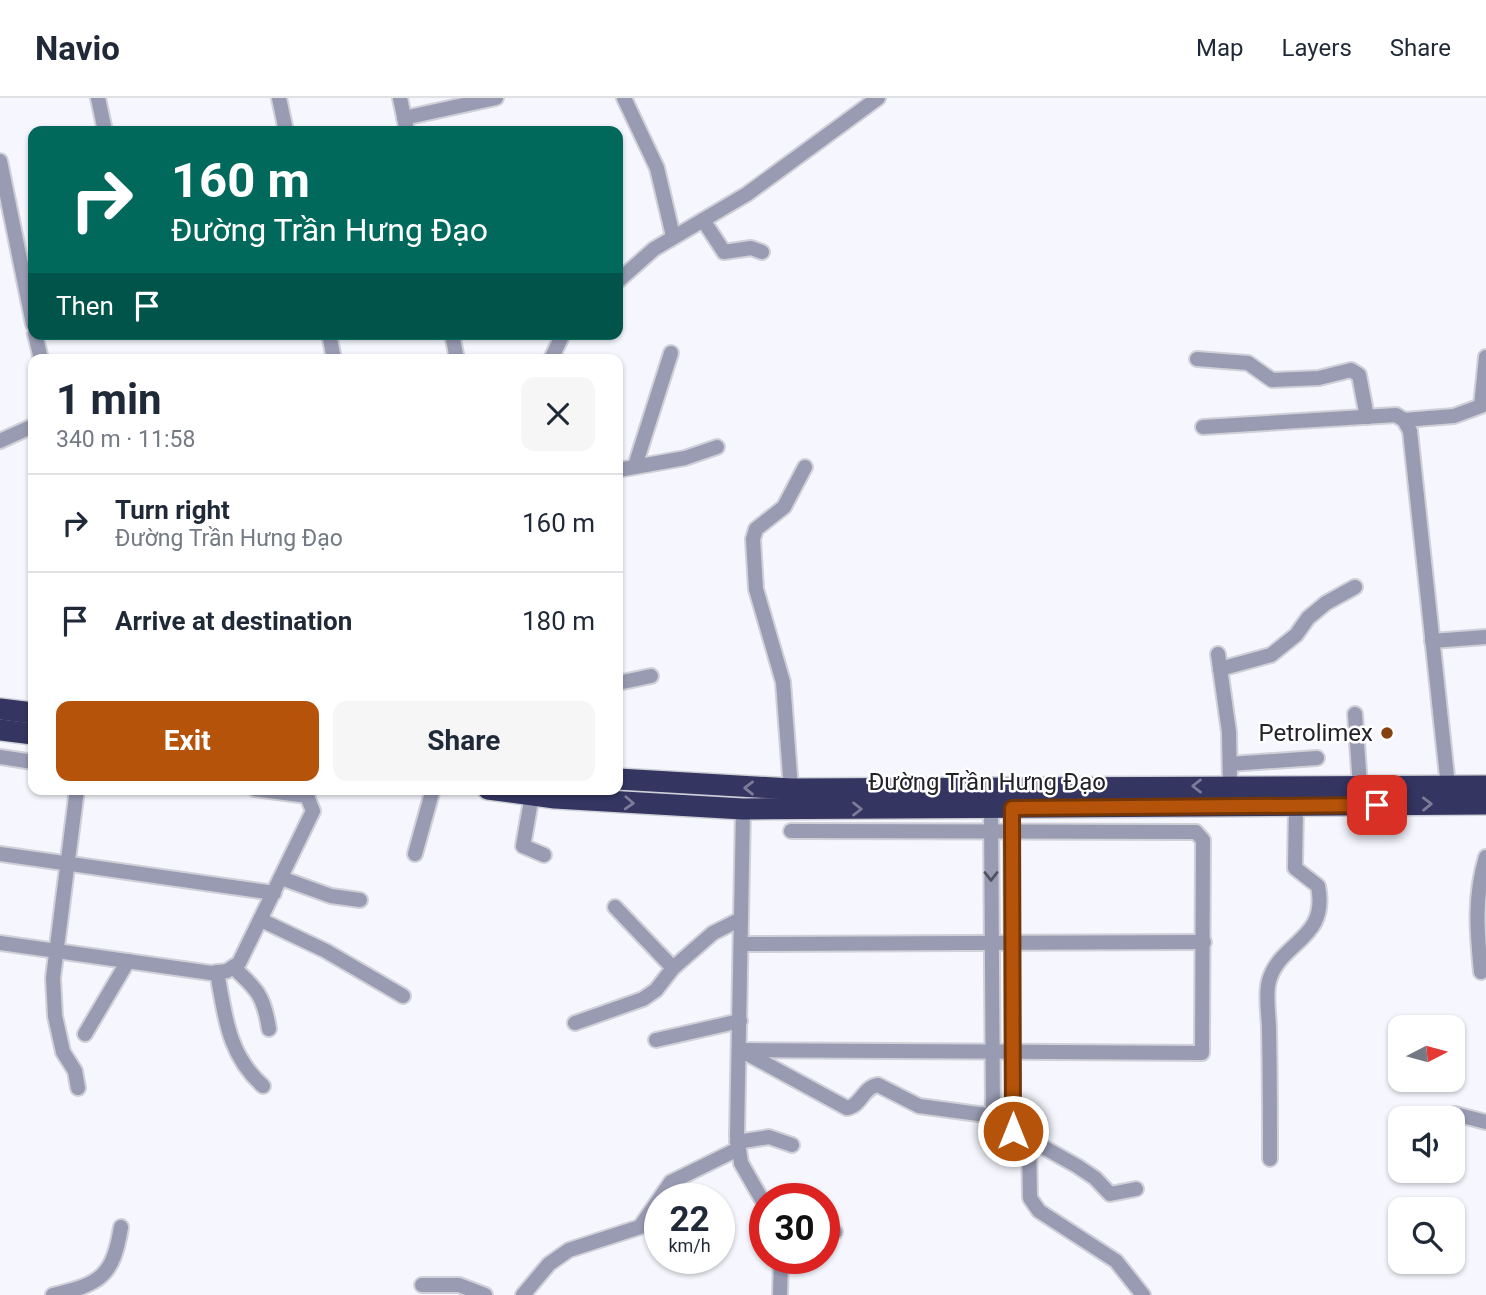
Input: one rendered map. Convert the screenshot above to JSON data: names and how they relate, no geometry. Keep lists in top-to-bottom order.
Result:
{
  "streets": {
    "highway": ["Đường Trần Hưng Đạo"]
  },
  "places": ["Petrolimex"],
  "north": "right",
  "page": {
    "header": "Navio",
    "nav": ["Map", "Layers", "Share"],
    "turn": ["160 m", "Đường Trần Hưng Đạo"],
    "then": "Then",
    "heading": ["1 min", "340 m · 11:58"],
    "list": [
      {
        "name": "Turn right",
        "note": "Đường Trần Hưng Đạo",
        "value": "160 m"
      },
      {
        "name": "Arrive at destination",
        "value": "180 m"
      }
    ],
    "buttons": ["Exit", "Share"],
    "speed": "22 km/h",
    "limit": "30"
  }
}
